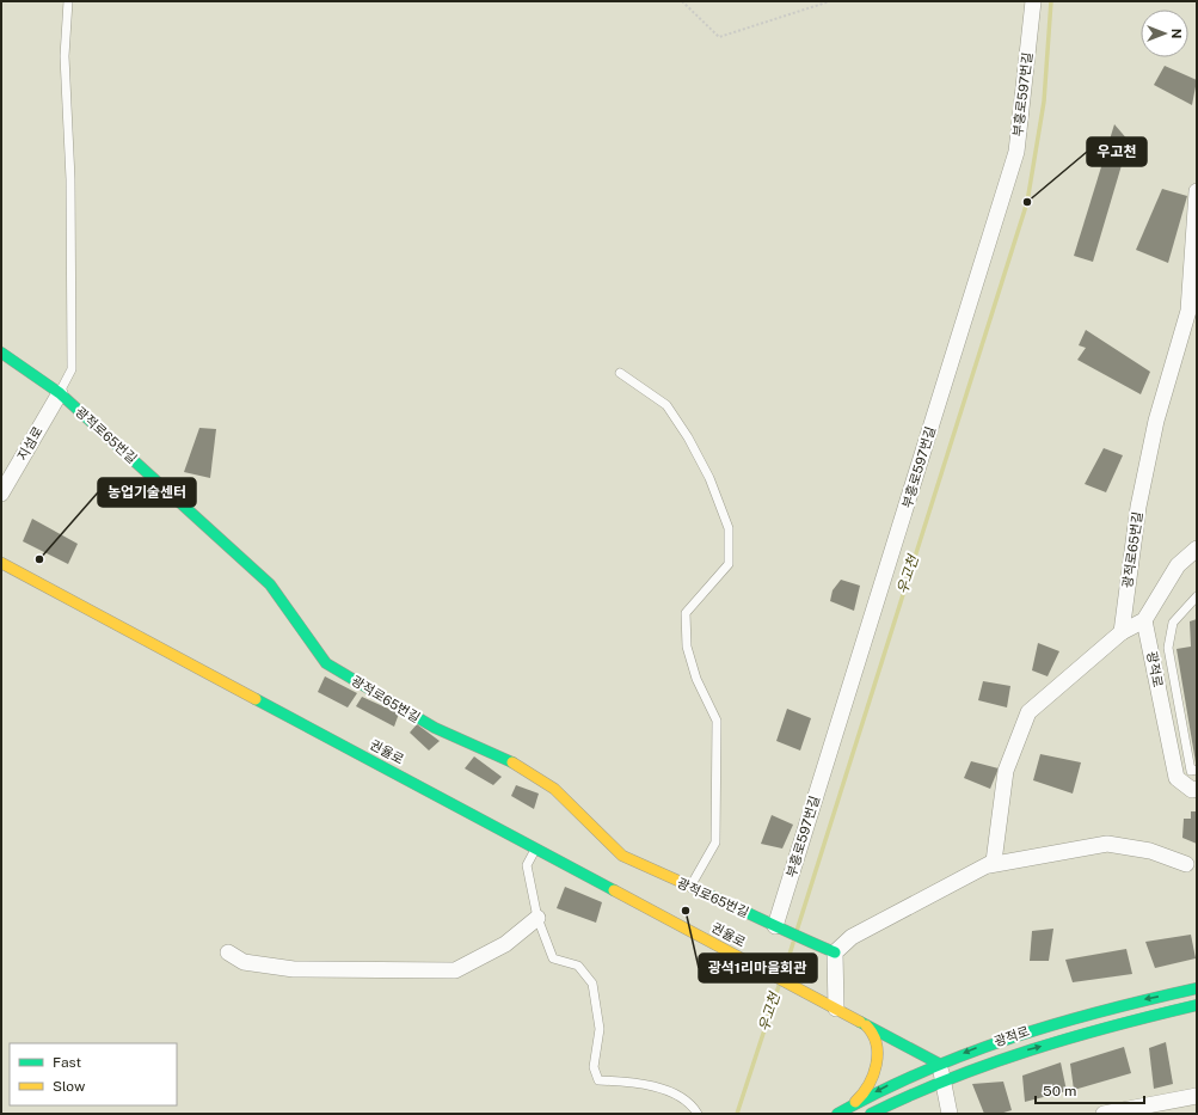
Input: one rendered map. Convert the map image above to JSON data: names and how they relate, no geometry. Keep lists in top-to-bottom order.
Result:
{
  "streets": {
    "street": [
      "부흥로597번길",
      "광적로65번길",
      "지섬로",
      "광적로",
      "권율로"
    ]
  },
  "crossings": [
    ["부흥로597번길", "광적로65번길"],
    ["광적로65번길", "지섬로"]
  ],
  "water": ["우고천"],
  "places": ["우고천", "농업기술센터", "광석1리마을회관"],
  "legend": ["Fast", "Slow"],
  "scale_bar": "50 m",
  "north": "right"
}
